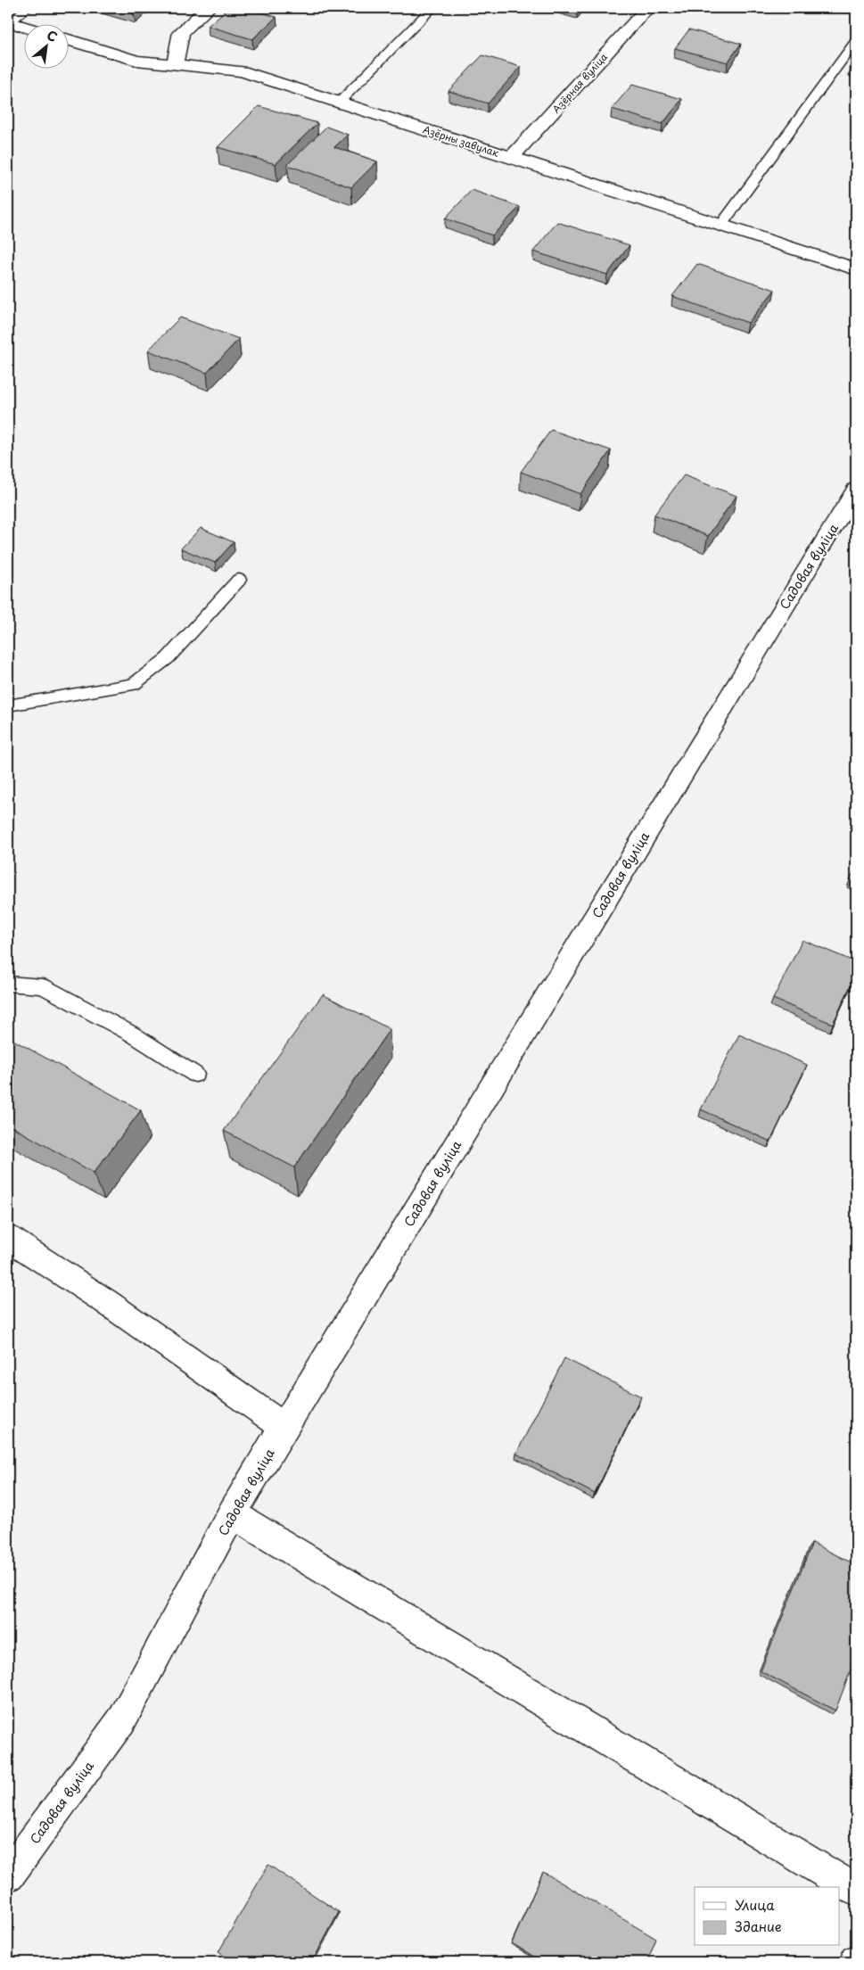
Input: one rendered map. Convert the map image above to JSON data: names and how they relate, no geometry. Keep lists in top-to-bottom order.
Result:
{
  "streets": {
    "street": ["Азёрная вуліца", "Азёрны завулак", "Садовая вуліца"]
  },
  "crossings": [
    ["Азёрная вуліца", "Азёрны завулак"]
  ],
  "legend": ["Улица", "Здание"],
  "north": "top right"
}
